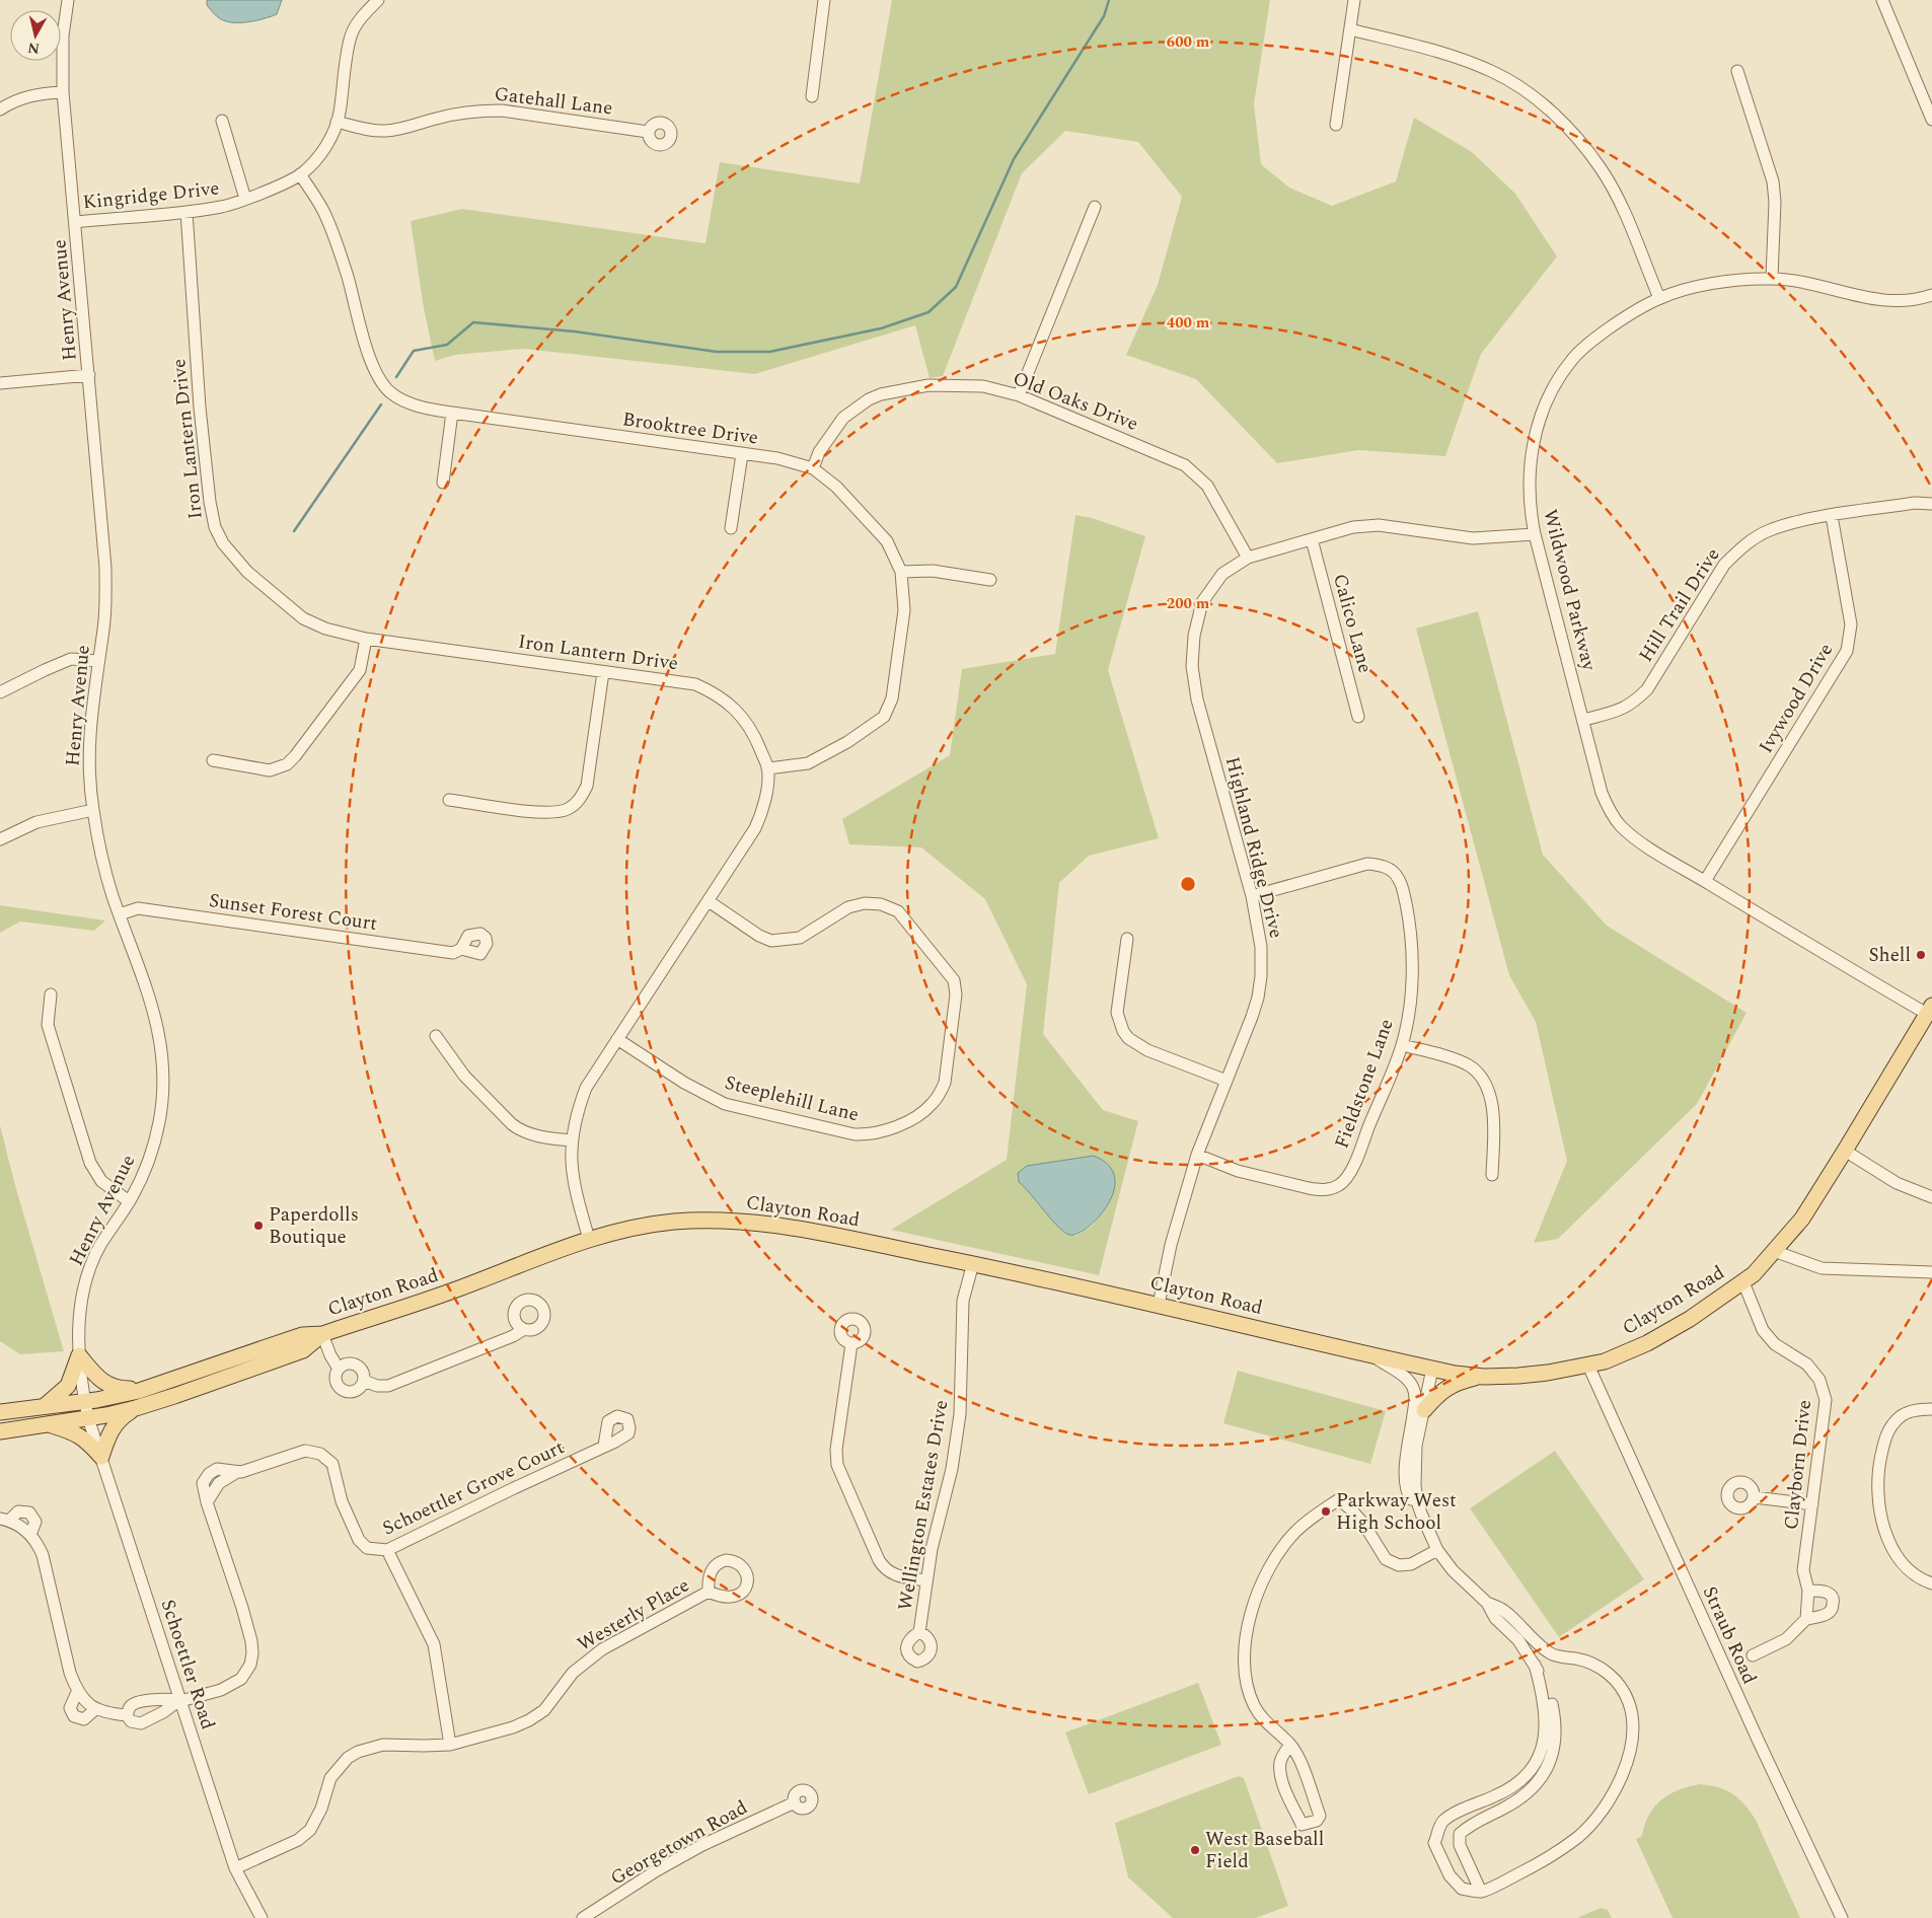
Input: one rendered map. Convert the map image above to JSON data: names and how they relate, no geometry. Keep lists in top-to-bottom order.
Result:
{
  "streets": {
    "main road": ["Clayton Road"],
    "street": [
      "Gatehall Lane",
      "Kingridge Drive",
      "Henry Avenue",
      "Old Oaks Drive",
      "Brooktree Drive",
      "Iron Lantern Drive",
      "Wildwood Parkway",
      "Hill Trail Drive",
      "Calico Lane",
      "Ivywood Drive",
      "Highland Ridge Drive",
      "Sunset Forest Court",
      "Fieldstone Lane",
      "Steeplehill Lane",
      "Clayborn Drive",
      "Schoettler Grove Court",
      "Wellington Estates Drive",
      "Westerly Place",
      "Straub Road",
      "Schoettler Road",
      "Georgetown Road"
    ]
  },
  "crossings": [
    ["Gatehall Lane", "Kingridge Drive"],
    ["Kingridge Drive", "Henry Avenue"],
    ["Kingridge Drive", "Brooktree Drive"],
    ["Kingridge Drive", "Iron Lantern Drive"],
    ["Henry Avenue", "Sunset Forest Court"],
    ["Henry Avenue", "Clayton Road"],
    ["Henry Avenue", "Schoettler Road"],
    ["Old Oaks Drive", "Brooktree Drive"],
    ["Old Oaks Drive", "Highland Ridge Drive"],
    ["Brooktree Drive", "Iron Lantern Drive"],
    ["Iron Lantern Drive", "Steeplehill Lane"],
    ["Iron Lantern Drive", "Clayton Road"],
    ["Wildwood Parkway", "Hill Trail Drive"],
    ["Wildwood Parkway", "Ivywood Drive"],
    ["Wildwood Parkway", "Highland Ridge Drive"],
    ["Wildwood Parkway", "Clayton Road"],
    ["Hill Trail Drive", "Ivywood Drive"],
    ["Calico Lane", "Highland Ridge Drive"],
    ["Highland Ridge Drive", "Fieldstone Lane"],
    ["Highland Ridge Drive", "Clayton Road"],
    ["Clayton Road", "Clayborn Drive"],
    ["Clayton Road", "Wellington Estates Drive"],
    ["Clayton Road", "Straub Road"],
    ["Clayton Road", "Schoettler Road"],
    ["Schoettler Grove Court", "Schoettler Road"],
    ["Westerly Place", "Schoettler Road"]
  ],
  "places": [
    "Shell",
    "Paperdolls Boutique",
    "Parkway West High School",
    "West Baseball Field"
  ],
  "north": "bottom",
  "rings": ["600 m", "400 m", "200 m"]
}
